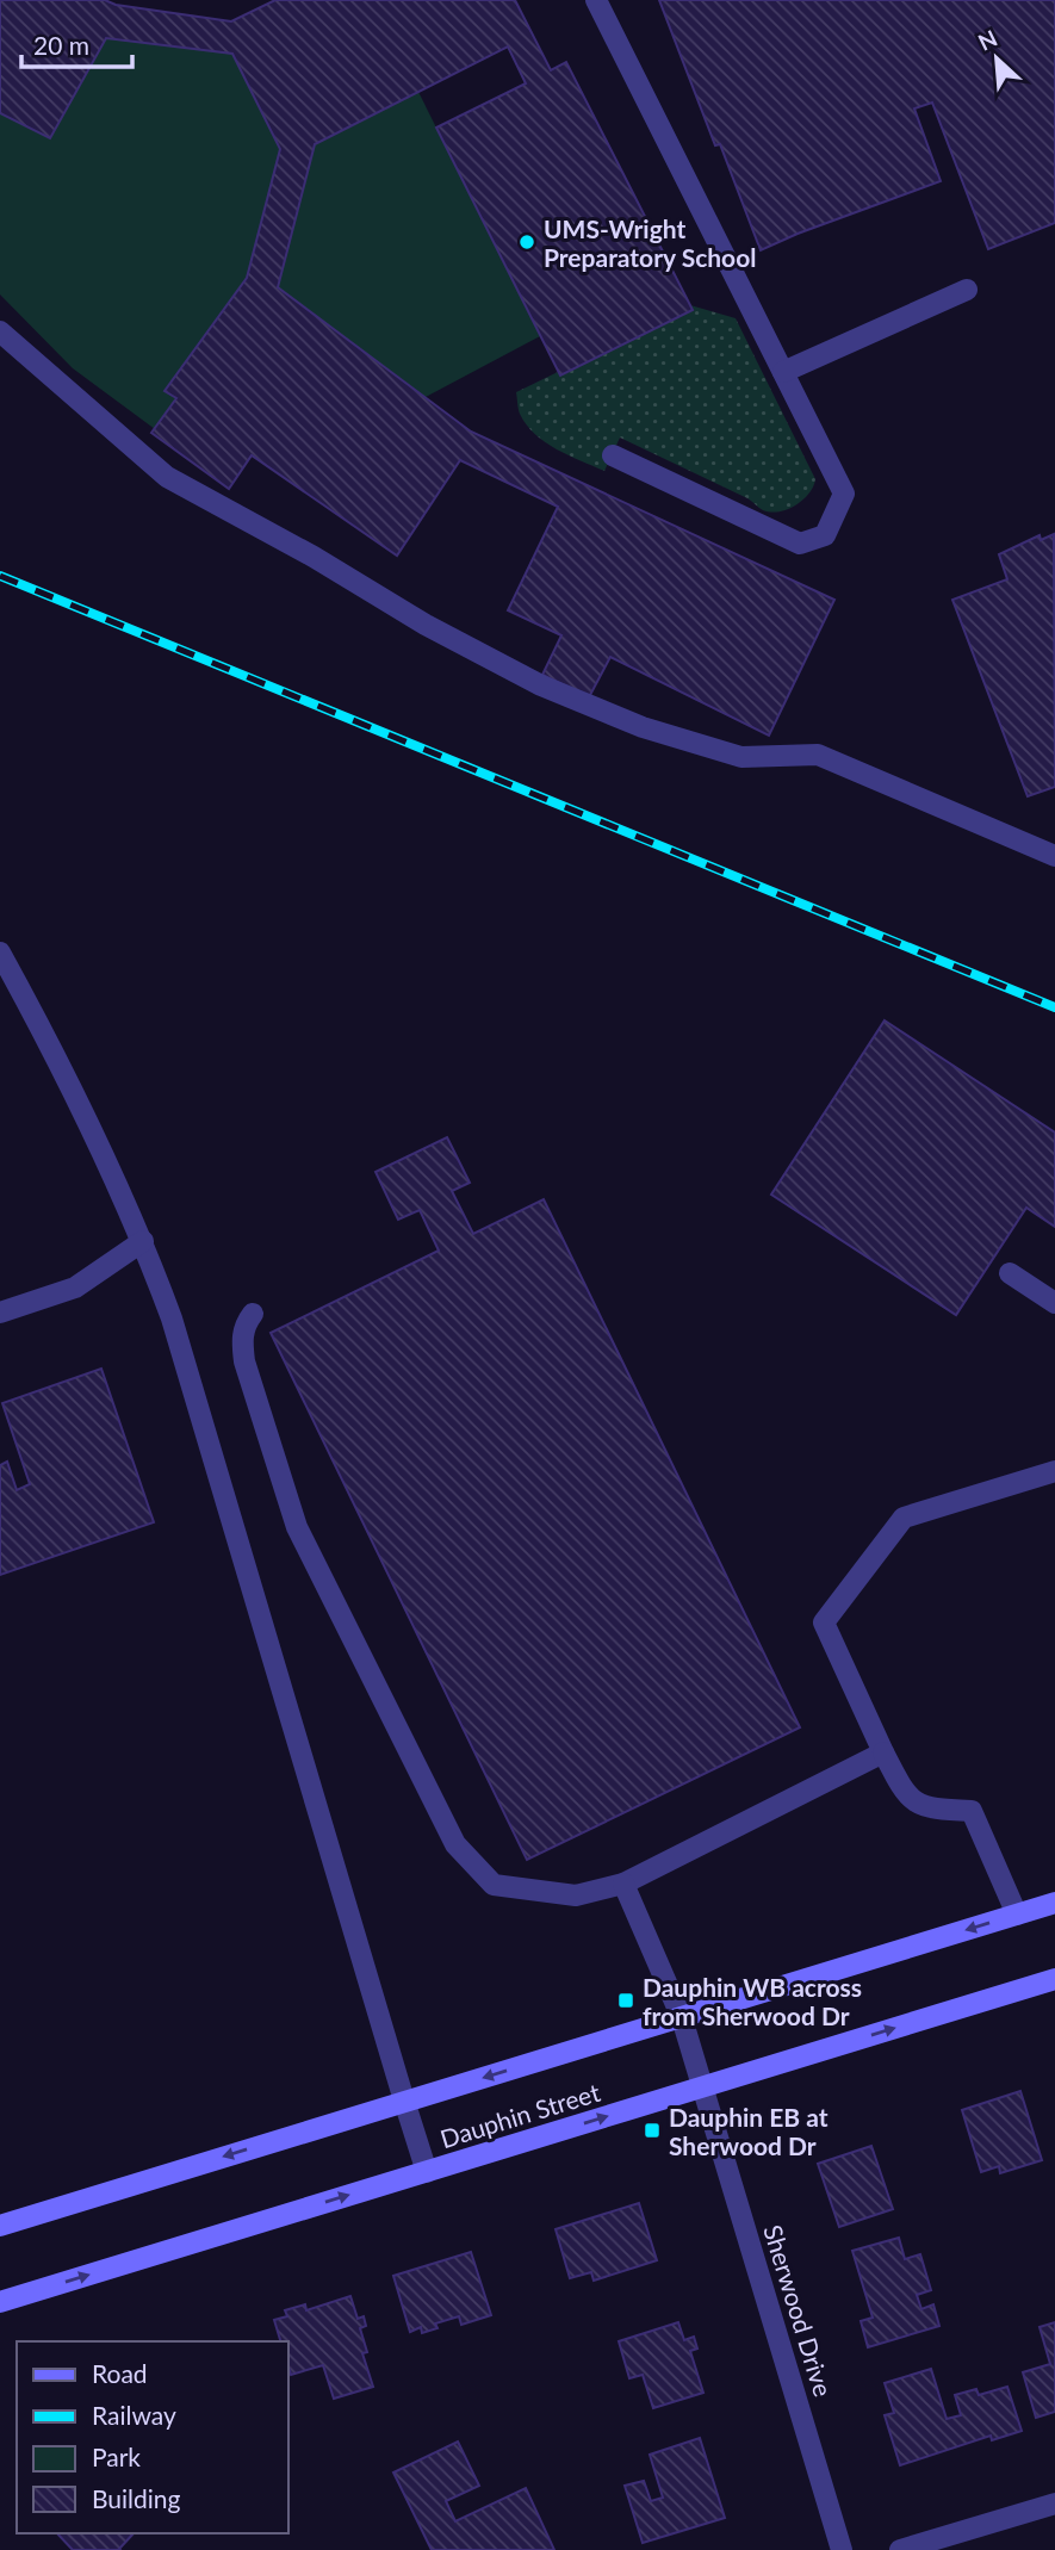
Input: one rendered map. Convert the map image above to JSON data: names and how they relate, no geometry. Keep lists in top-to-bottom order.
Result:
{
  "streets": {
    "main road": ["Dauphin Street"],
    "street": ["Sherwood Drive"]
  },
  "crossings": [
    ["Dauphin Street", "Sherwood Drive"]
  ],
  "places": {
    "other": ["UMS-Wright Preparatory School"],
    "transit": ["Dauphin WB across from Sherwood Dr", "Dauphin EB at Sherwood Dr"]
  },
  "legend": [
    "Road",
    "Railway",
    "Park",
    "Building"
  ],
  "scale_bar": "20 m",
  "north": "top left"
}
